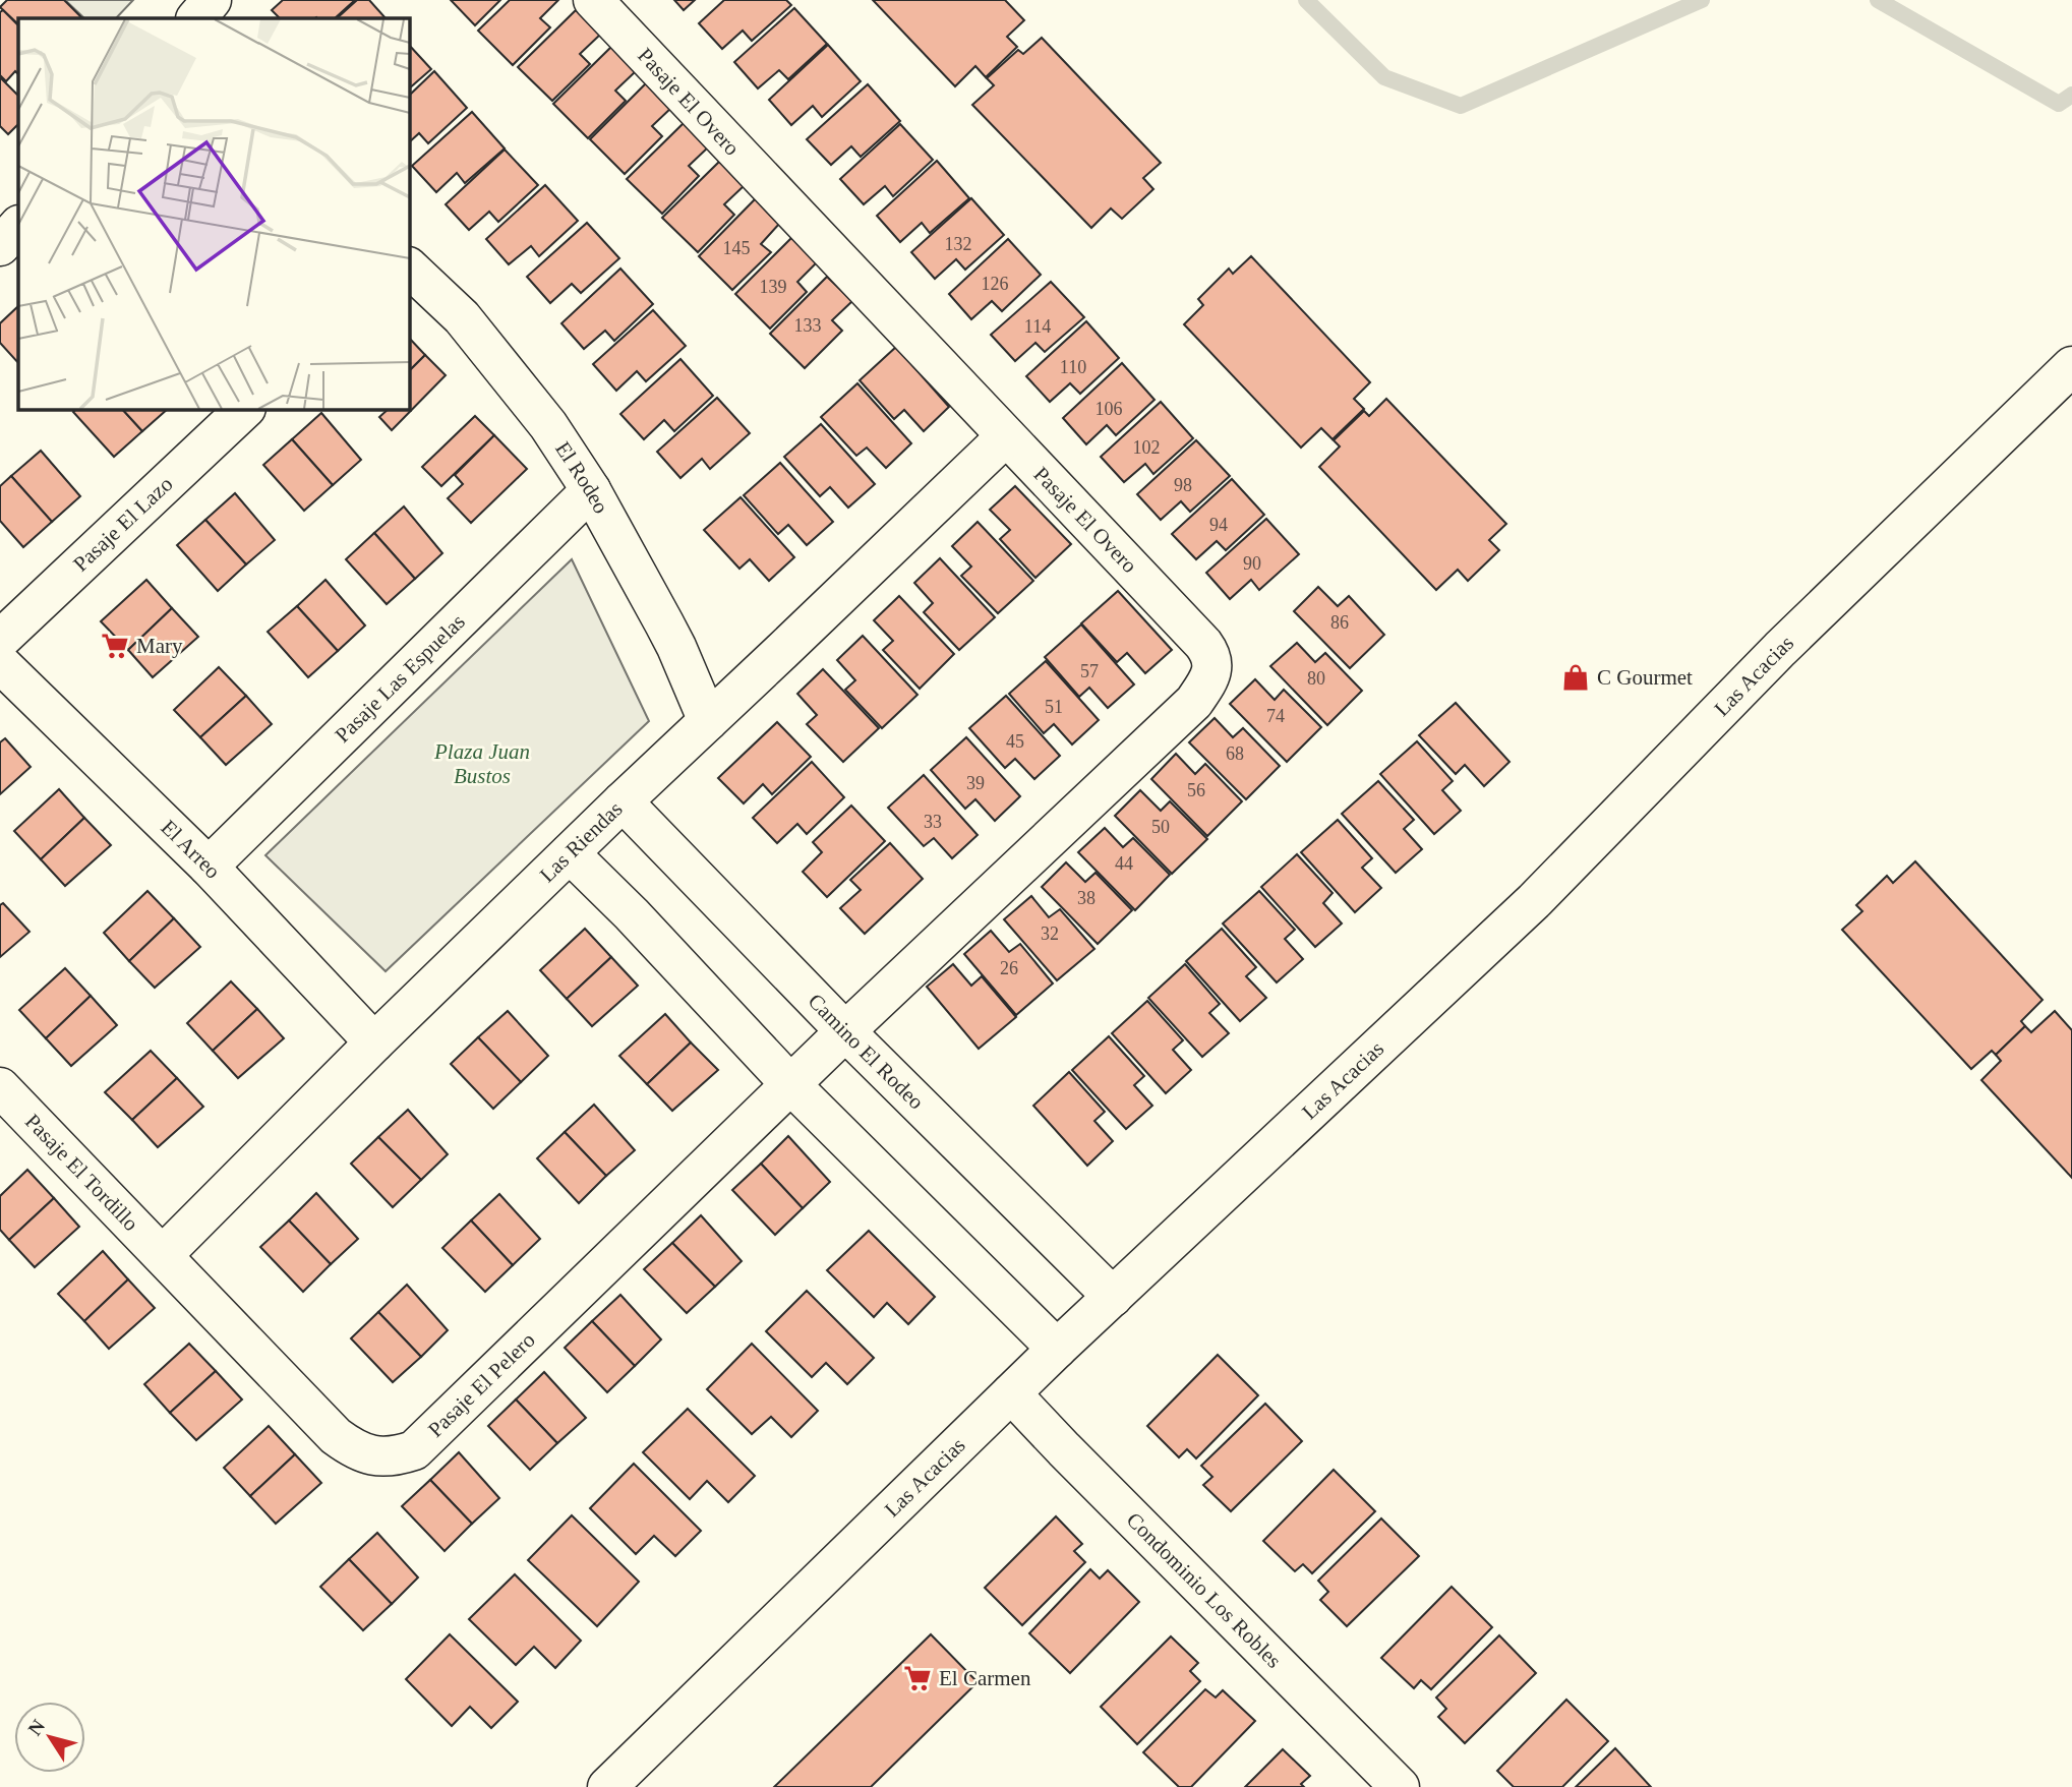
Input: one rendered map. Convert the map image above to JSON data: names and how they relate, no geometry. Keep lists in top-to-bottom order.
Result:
{
  "streets": {
    "street": [
      "Pasaje El Overo",
      "El Rodeo",
      "Pasaje El Lazo",
      "Las Acacias",
      "Pasaje Las Espuelas",
      "Las Riendas",
      "El Arreo",
      "Camino El Rodeo",
      "Pasaje El Tordillo",
      "Pasaje El Pelero",
      "Condominio Los Robles"
    ]
  },
  "crossings": [
    ["Pasaje El Overo", "Las Riendas"],
    ["Pasaje El Overo", "Camino El Rodeo"],
    ["Pasaje El Overo", "Pasaje El Pelero"],
    ["El Rodeo", "Pasaje Las Espuelas"],
    ["El Rodeo", "Las Riendas"],
    ["Las Acacias", "Camino El Rodeo"],
    ["Las Acacias", "Condominio Los Robles"],
    ["Pasaje Las Espuelas", "El Arreo"],
    ["Las Riendas", "El Arreo"],
    ["Las Riendas", "Camino El Rodeo"],
    ["Las Riendas", "Pasaje El Tordillo"],
    ["Las Riendas", "Pasaje El Pelero"],
    ["Pasaje El Tordillo", "Pasaje El Pelero"]
  ],
  "parks": ["Plaza Juan Bustos"],
  "places": {
    "supermarket": ["Mary", "El Carmen"],
    "shop": ["C Gourmet"]
  },
  "house_numbers": [
    "132",
    "145",
    "126",
    "139",
    "133",
    "114",
    "110",
    "106",
    "102",
    "98",
    "94",
    "90",
    "86",
    "57",
    "80",
    "51",
    "74",
    "45",
    "68",
    "39",
    "56",
    "33",
    "50",
    "44",
    "38",
    "32",
    "26"
  ],
  "north": "top left"
}
